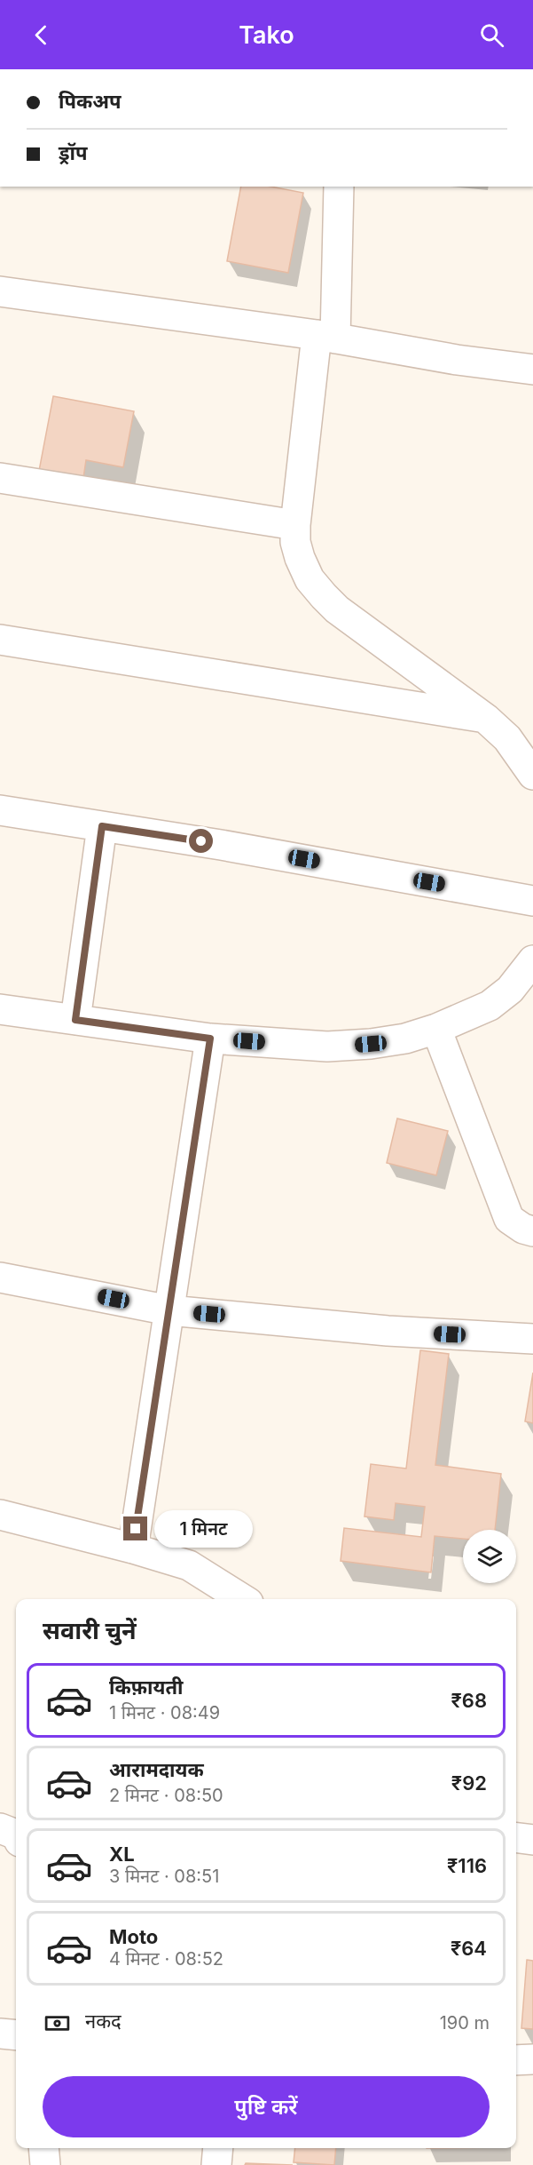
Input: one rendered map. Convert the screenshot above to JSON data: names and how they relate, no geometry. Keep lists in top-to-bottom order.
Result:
{
  "page": {
    "header": "Tako",
    "banner": ["पिकअप", "ड्रॉप"],
    "bubble": "1 मिनट",
    "heading": "सवारी चुनें",
    "list": [
      {
        "name": "किफ़ायती",
        "note": "1 मिनट · 08:49",
        "value": "₹68"
      },
      {
        "name": "आरामदायक",
        "note": "2 मिनट · 08:50",
        "value": "₹92"
      },
      {
        "name": "XL",
        "note": "3 मिनट · 08:51",
        "value": "₹116"
      },
      {
        "name": "Moto",
        "note": "4 मिनट · 08:52",
        "value": "₹64"
      }
    ],
    "pay": ["नकद", "190 m"],
    "buttons": "पुष्टि करें"
  }
}
